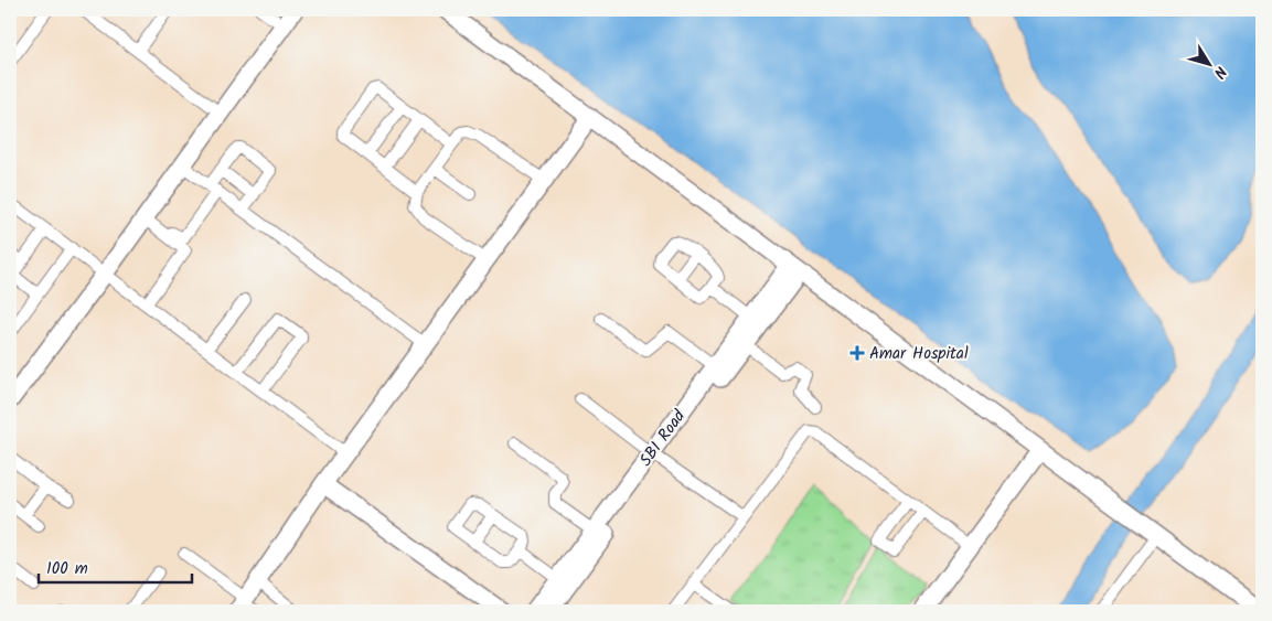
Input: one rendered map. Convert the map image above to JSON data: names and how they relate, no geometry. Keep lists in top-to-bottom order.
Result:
{
  "streets": {
    "street": ["SBI Road"]
  },
  "places": {
    "health": ["Amar Hospital"]
  },
  "scale_bar": "100 m",
  "north": "bottom right"
}
